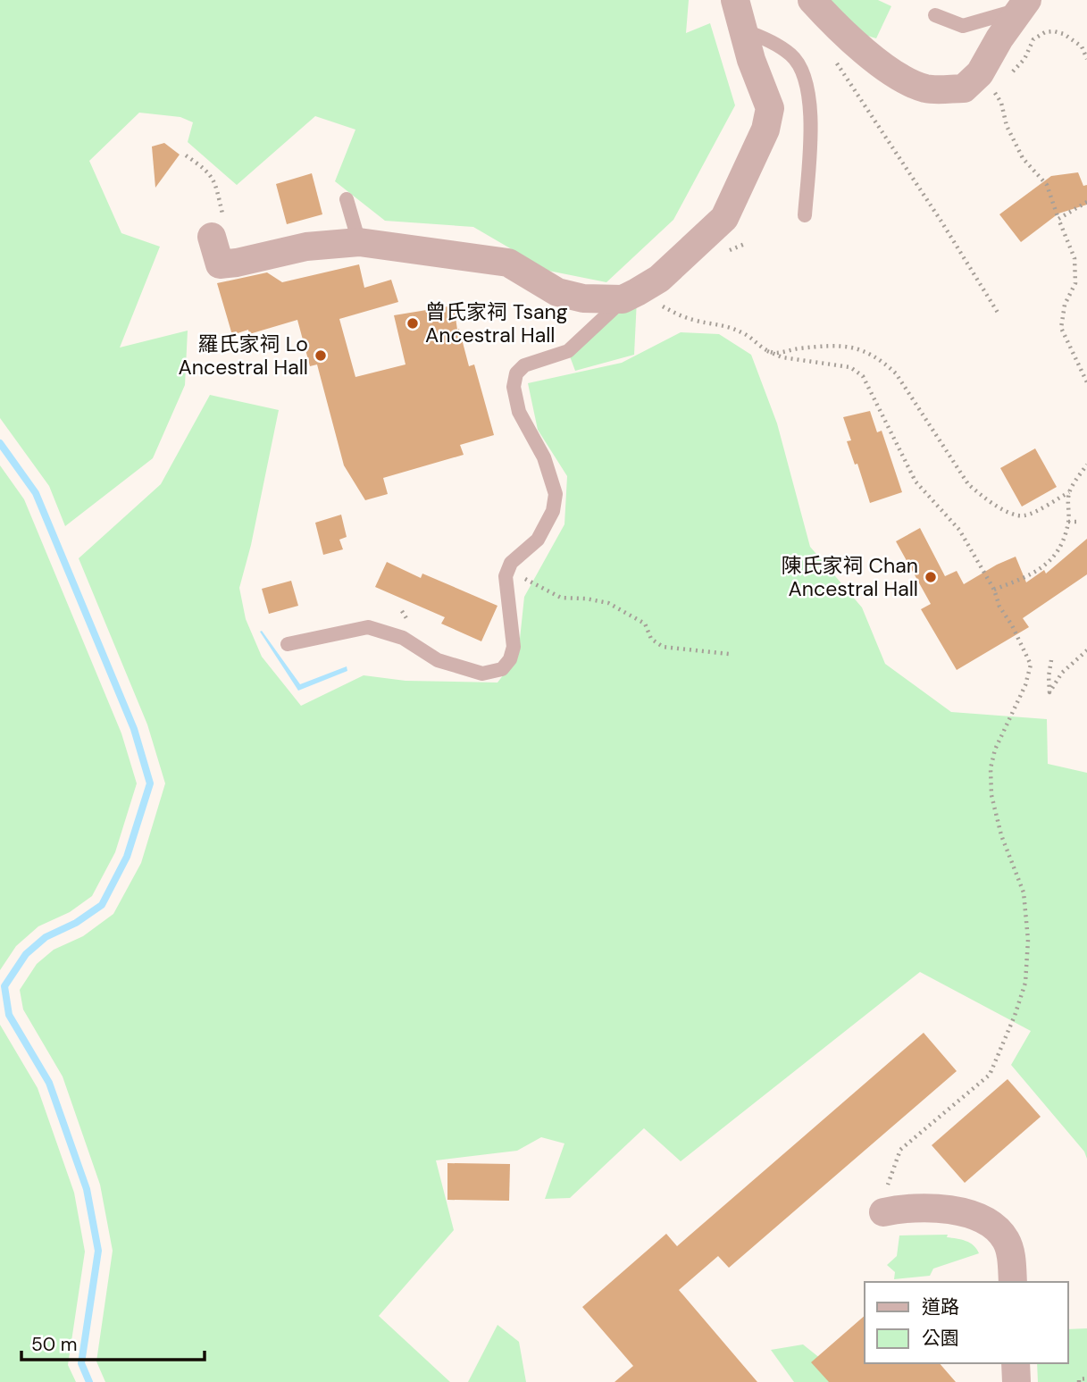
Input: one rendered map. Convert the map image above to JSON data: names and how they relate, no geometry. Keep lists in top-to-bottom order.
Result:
{
  "places": ["曾氏家祠 Tsang Ancestral Hall", "羅氏家祠 Lo Ancestral Hall", "陳氏家祠 Chan Ancestral Hall"],
  "legend": ["道路", "公園"],
  "scale_bar": "50 m"
}
